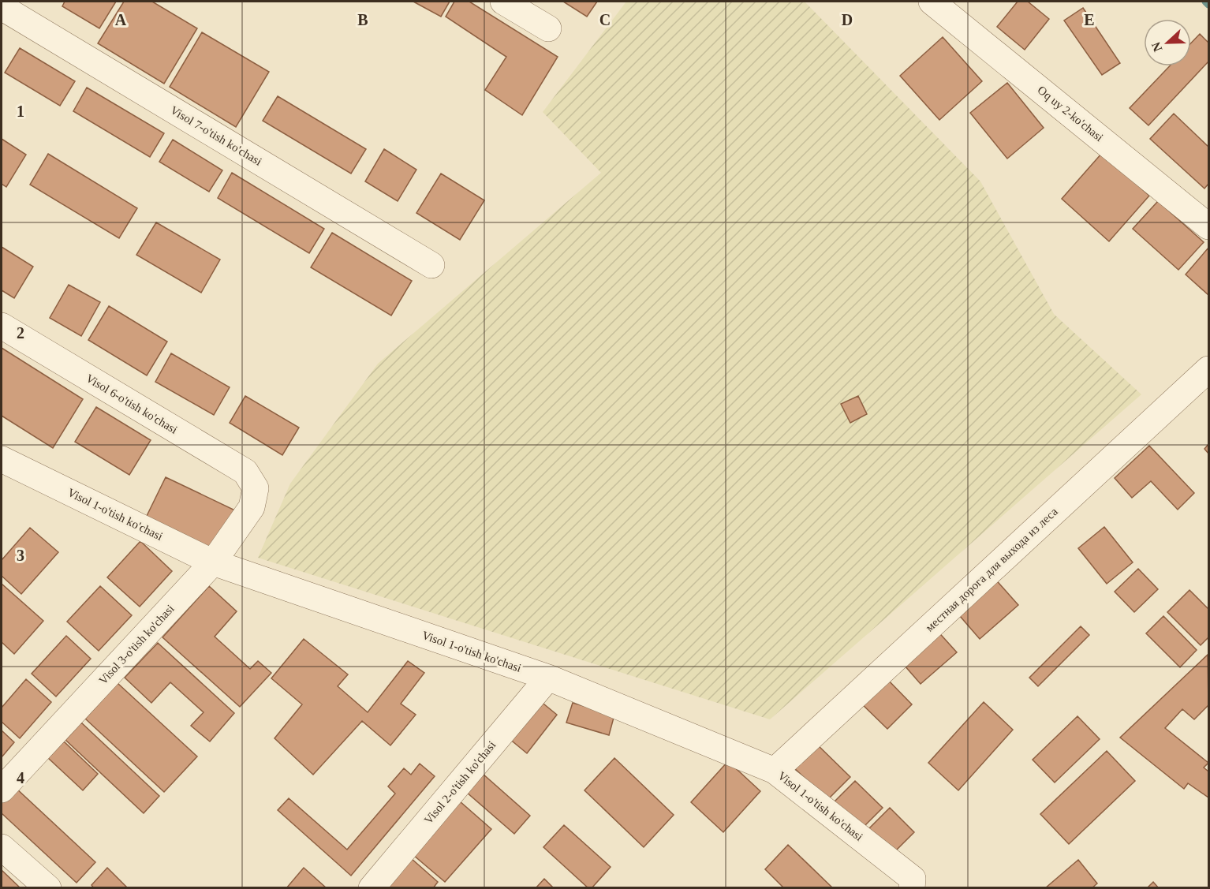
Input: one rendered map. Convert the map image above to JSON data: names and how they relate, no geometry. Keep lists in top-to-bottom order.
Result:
{
  "streets": {
    "street": [
      "Oq uy 2-ko'chasi",
      "Visol 7-o'tish ko'chasi",
      "Visol 6-o'tish ko'chasi",
      "Visol 1-o'tish ko'chasi",
      "местная дорога для выхода из леса",
      "Visol 3-o'tish ko'chasi",
      "Visol 2-o'tish ko'chasi"
    ]
  },
  "crossings": [
    ["Visol 6-o'tish ko'chasi", "Visol 3-o'tish ko'chasi"],
    ["Visol 1-o'tish ko'chasi", "местная дорога для выхода из леса"],
    ["Visol 1-o'tish ko'chasi", "Visol 3-o'tish ko'chasi"],
    ["Visol 1-o'tish ko'chasi", "Visol 2-o'tish ko'chasi"]
  ],
  "north": "left",
  "grid": {
    "columns": [
      "A",
      "B",
      "C",
      "D",
      "E"
    ],
    "rows": [
      "1",
      "2",
      "3",
      "4"
    ]
  }
}
